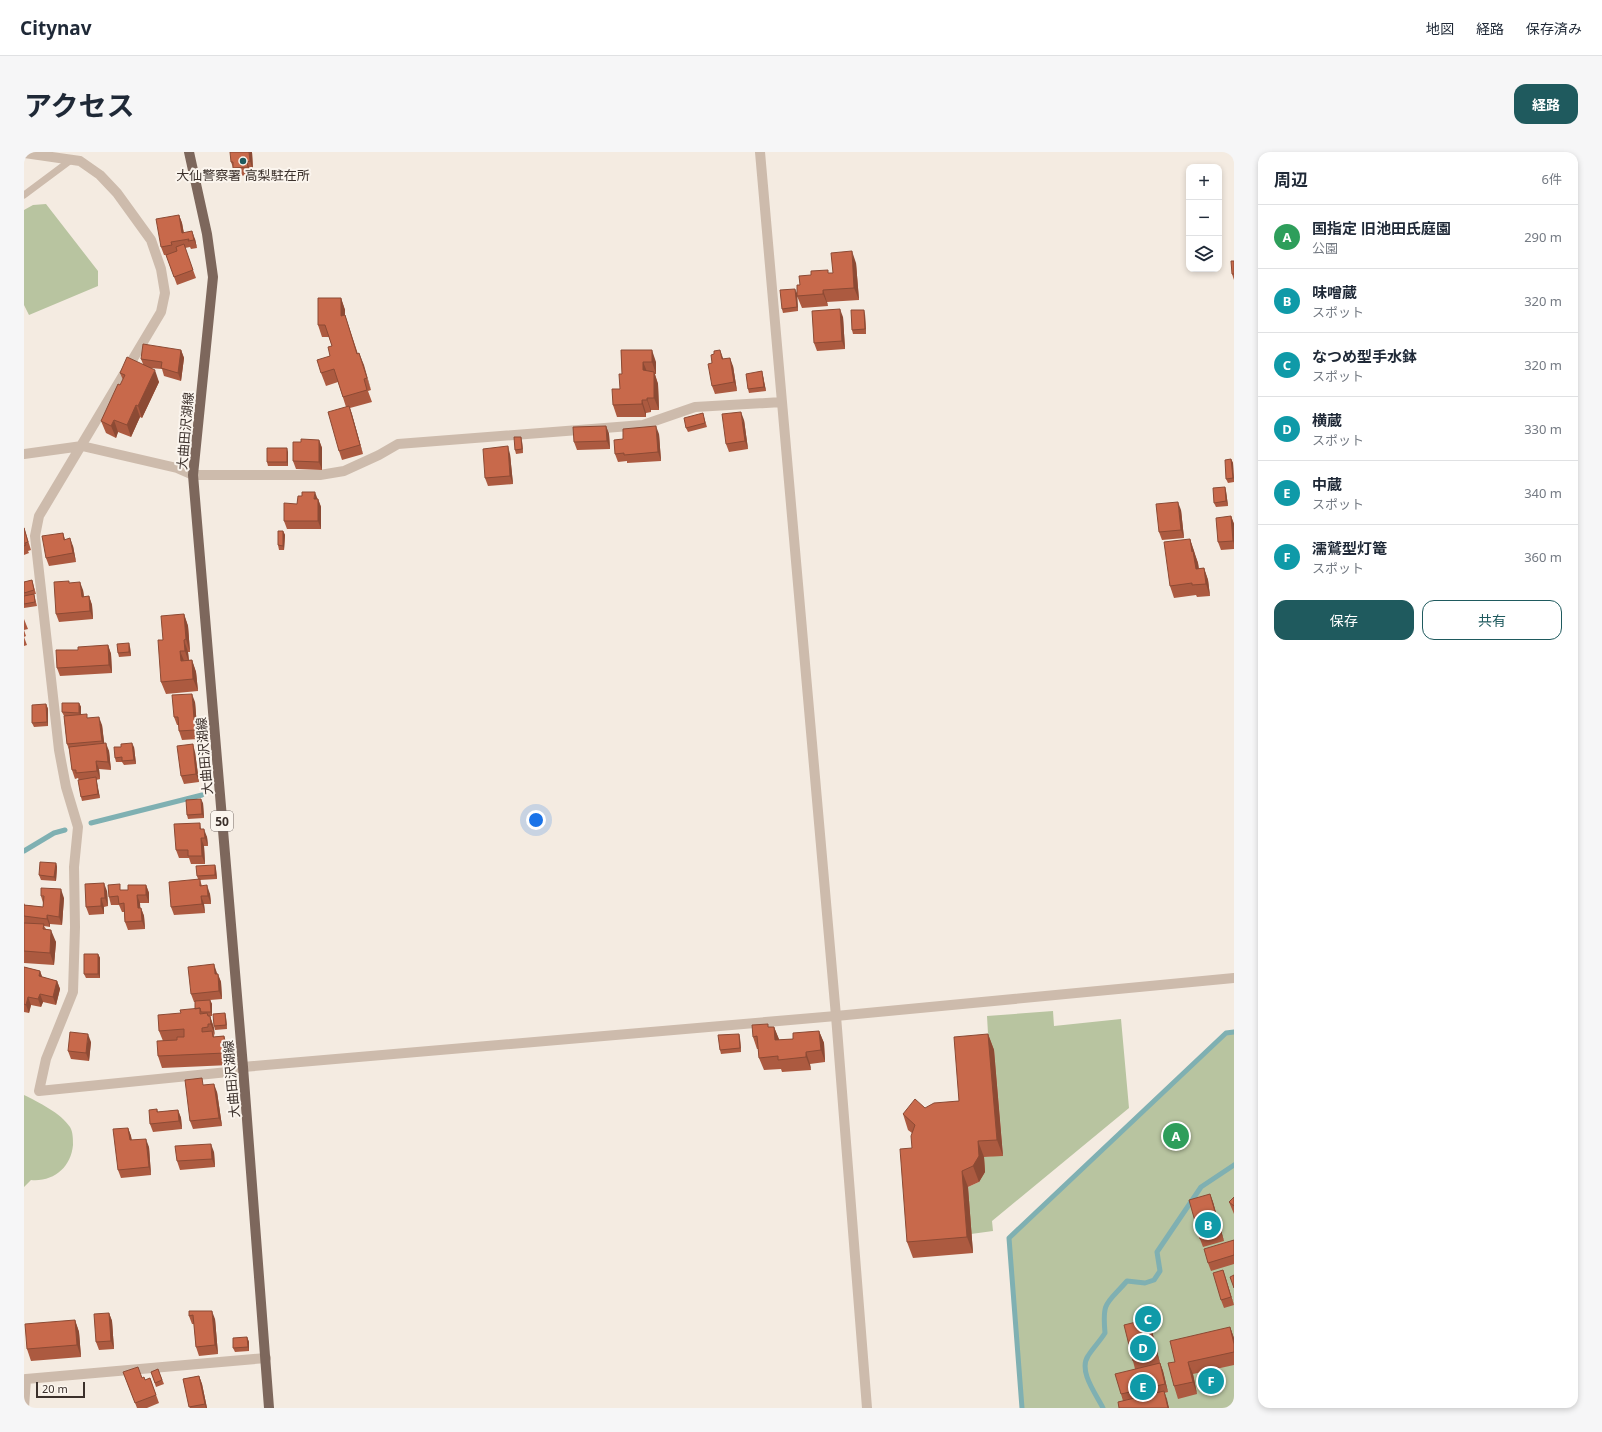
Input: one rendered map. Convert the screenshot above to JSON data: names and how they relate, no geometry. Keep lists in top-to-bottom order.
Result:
{
  "streets": {
    "main road": ["大曲田沢湖線", "50"]
  },
  "places": ["大仙警察署 高梨駐在所"],
  "scale_bar": "20 m",
  "page": {
    "header": "Citynav",
    "nav": ["地図", "経路", "保存済み"],
    "title": "アクセス",
    "buttons": [
      "経路",
      ["保存", "共有"]
    ],
    "heading": ["周辺", "6件"],
    "map_buttons": ["+", "−"],
    "list": [
      {
        "mark": "A",
        "name": "国指定 旧池田氏庭園",
        "note": "公園",
        "value": "290 m"
      },
      {
        "mark": "B",
        "name": "味噌蔵",
        "note": "スポット",
        "value": "320 m"
      },
      {
        "mark": "C",
        "name": "なつめ型手水鉢",
        "note": "スポット",
        "value": "320 m"
      },
      {
        "mark": "D",
        "name": "横蔵",
        "note": "スポット",
        "value": "330 m"
      },
      {
        "mark": "E",
        "name": "中蔵",
        "note": "スポット",
        "value": "340 m"
      },
      {
        "mark": "F",
        "name": "濡鷲型灯篭",
        "note": "スポット",
        "value": "360 m"
      }
    ],
    "pins": [
      "A",
      "B",
      "C",
      "D",
      "F",
      "E"
    ],
    "scale": "20 m"
  }
}
